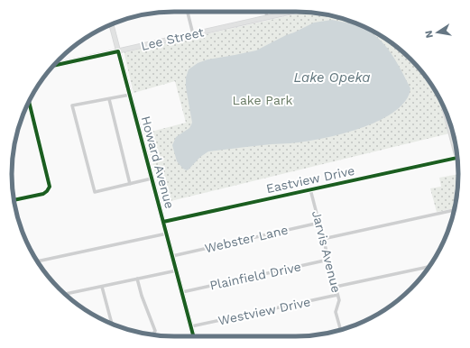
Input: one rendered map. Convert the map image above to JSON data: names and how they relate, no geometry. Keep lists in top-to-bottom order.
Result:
{
  "streets": {
    "street": [
      "Lee Street",
      "Howard Avenue",
      "Eastview Drive",
      "Webster Lane",
      "Jarvis Avenue",
      "Plainfield Drive",
      "Westview Drive"
    ]
  },
  "crossings": [
    ["Lee Street", "Howard Avenue"],
    ["Howard Avenue", "Eastview Drive"],
    ["Howard Avenue", "Webster Lane"],
    ["Howard Avenue", "Plainfield Drive"],
    ["Howard Avenue", "Westview Drive"],
    ["Eastview Drive", "Jarvis Avenue"],
    ["Webster Lane", "Jarvis Avenue"],
    ["Jarvis Avenue", "Plainfield Drive"],
    ["Jarvis Avenue", "Westview Drive"]
  ],
  "water": ["Lake Opeka"],
  "parks": ["Lake Park"],
  "north": "left"
}
